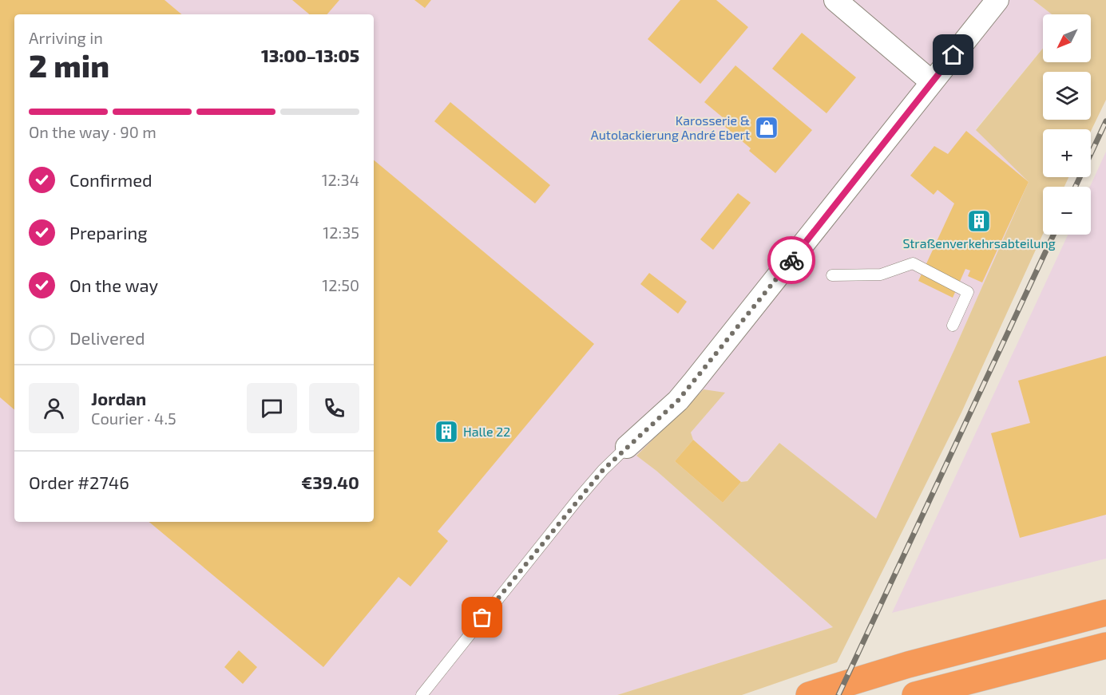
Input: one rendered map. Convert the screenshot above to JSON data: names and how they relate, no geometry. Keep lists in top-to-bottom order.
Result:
{
  "places": {
    "shop": ["Karosserie & Autolackierung André Ebert"],
    "building": ["Straßenverkehrsabteilung", "Halle 22"]
  },
  "north": "bottom left",
  "page": {
    "map_buttons": ["+", "−"],
    "heading": ["2 min", "Arriving in", "13:00–13:05"],
    "panel": [
      "Jordan",
      "Courier · 4.5",
      "Order #2746",
      "€39.40"
    ],
    "bar": "On the way · 90 m",
    "list": [
      ["Confirmed", "12:34"],
      ["Preparing", "12:35"],
      ["On the way", "12:50"],
      "Delivered"
    ]
  }
}
